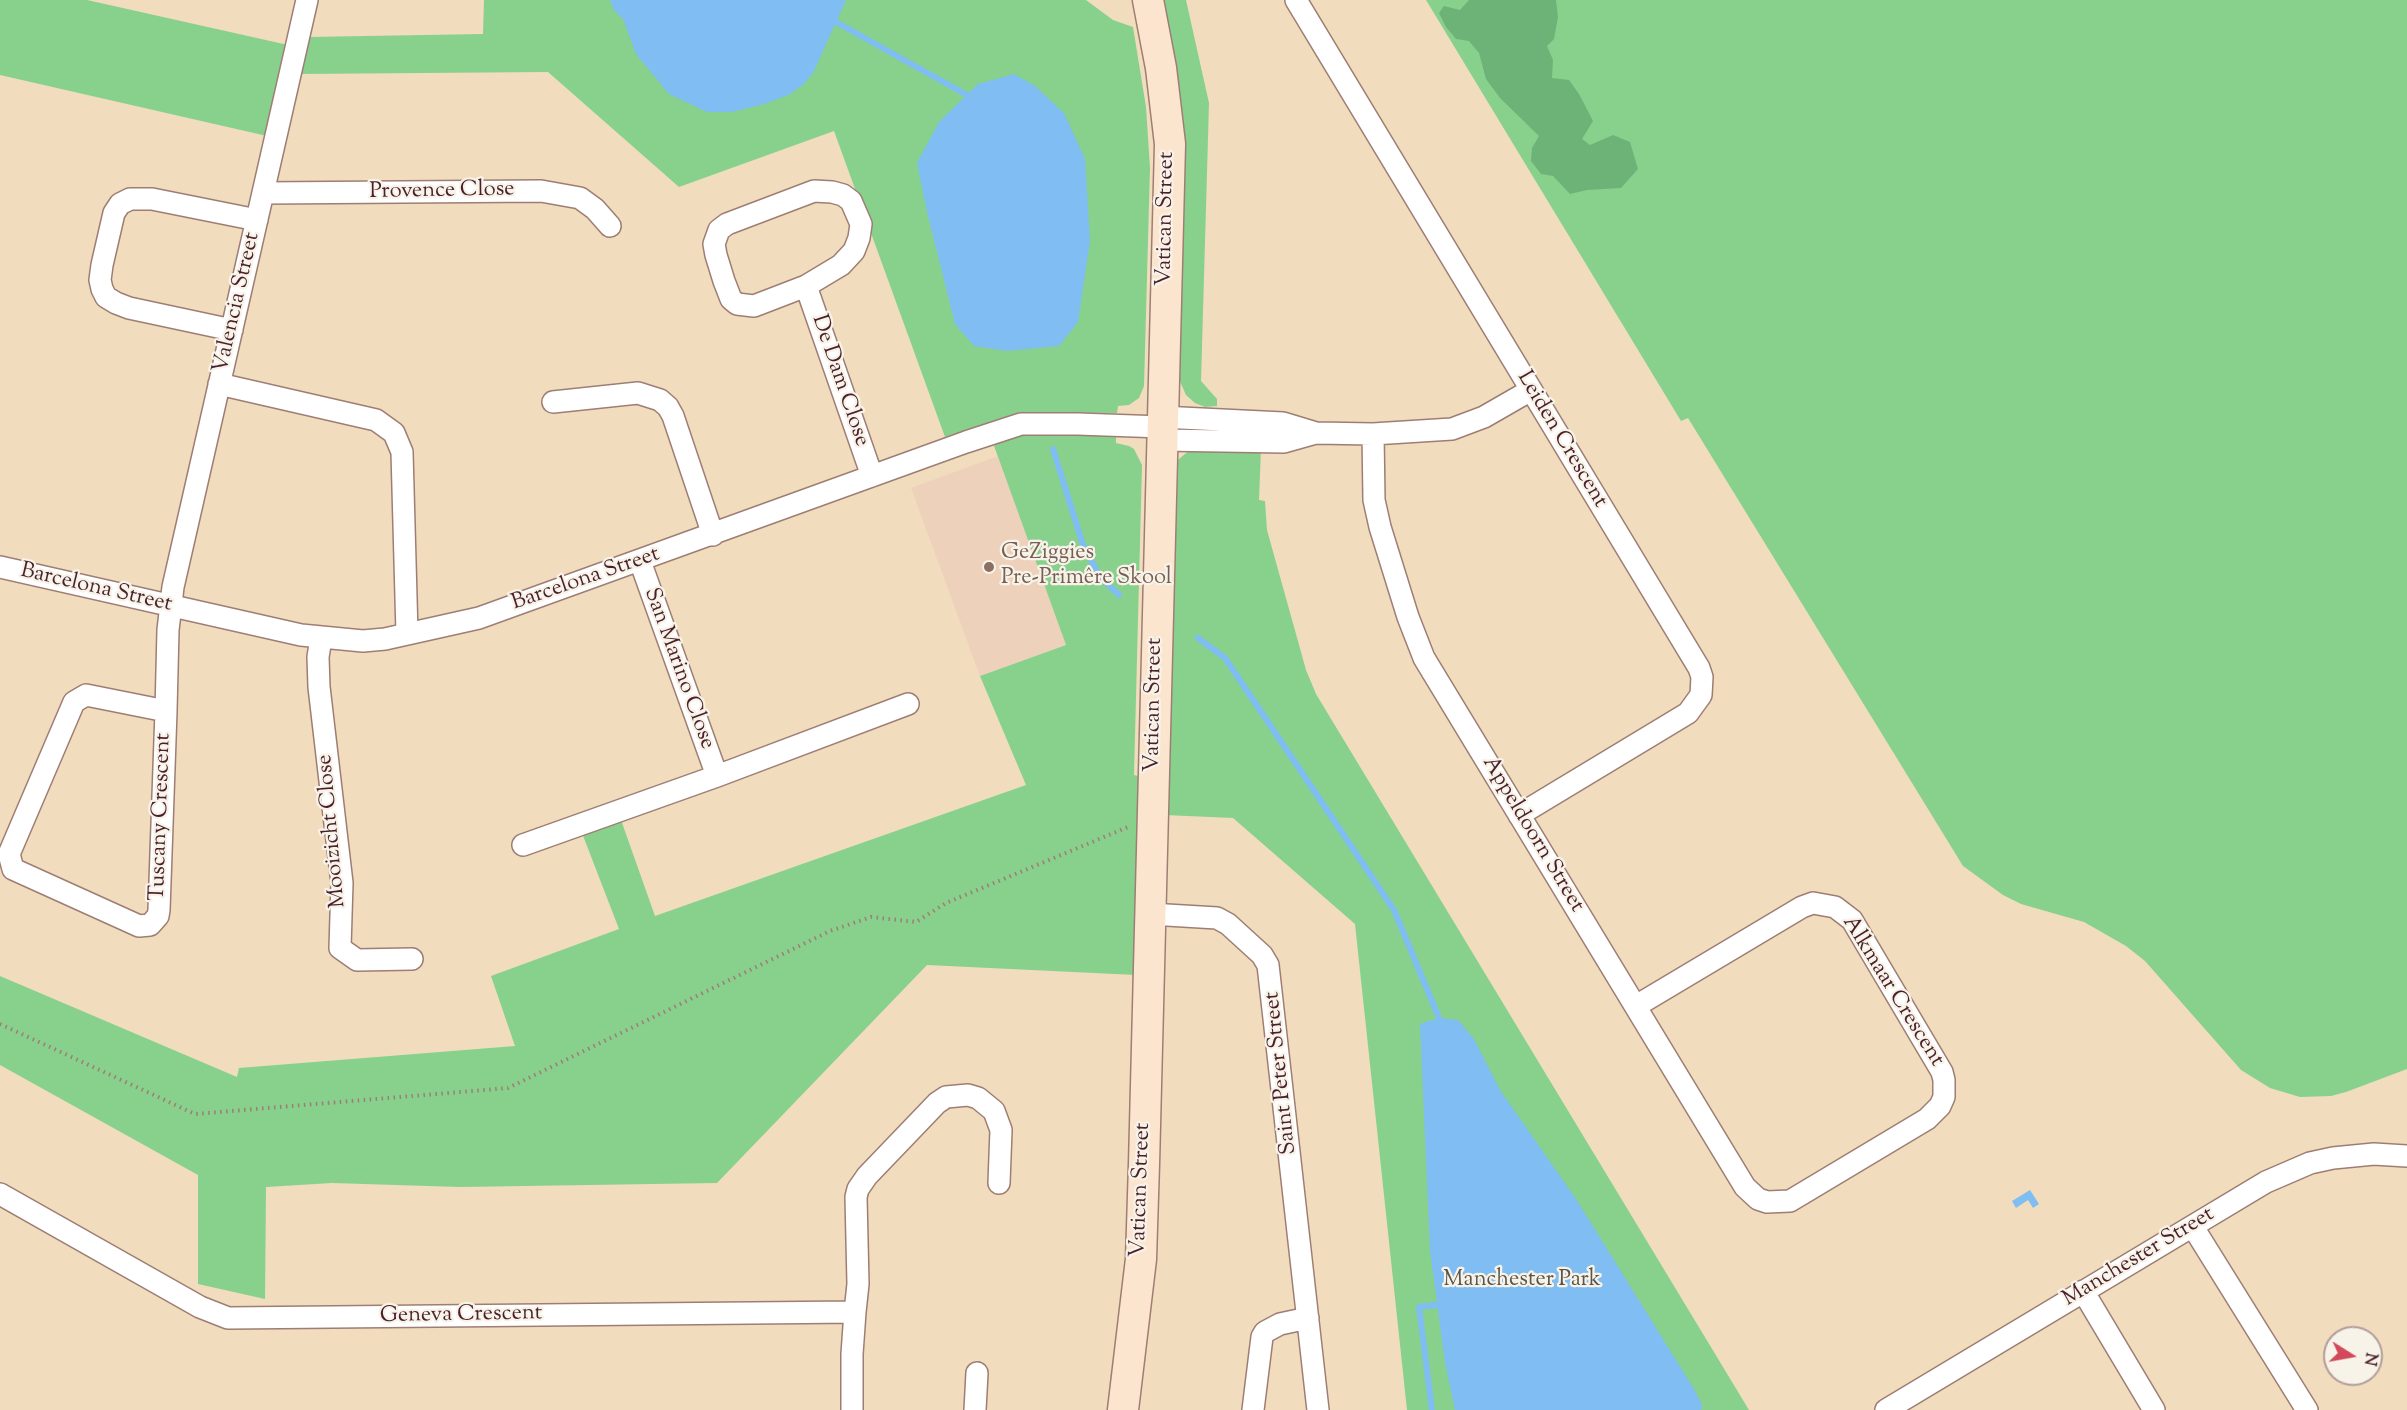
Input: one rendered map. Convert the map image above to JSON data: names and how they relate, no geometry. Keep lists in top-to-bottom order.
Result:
{
  "streets": {
    "street": [
      "Provence Close",
      "Vatican Street",
      "Valencia Street",
      "De Dam Close",
      "Leiden Crescent",
      "Barcelona Street",
      "San Marino Close",
      "Tuscany Crescent",
      "Mooizicht Close",
      "Appeldoorn Street",
      "Alkmaar Crescent",
      "Saint Peter Street",
      "Manchester Street",
      "Geneva Crescent"
    ]
  },
  "crossings": [
    ["Provence Close", "Valencia Street"],
    ["Vatican Street", "Barcelona Street"],
    ["Vatican Street", "Saint Peter Street"],
    ["Valencia Street", "Barcelona Street"],
    ["Valencia Street", "Tuscany Crescent"],
    ["De Dam Close", "Barcelona Street"],
    ["Leiden Crescent", "Barcelona Street"],
    ["Leiden Crescent", "Appeldoorn Street"],
    ["Barcelona Street", "San Marino Close"],
    ["Barcelona Street", "Tuscany Crescent"],
    ["Barcelona Street", "Mooizicht Close"],
    ["Barcelona Street", "Appeldoorn Street"],
    ["Appeldoorn Street", "Alkmaar Crescent"]
  ],
  "parks": ["Manchester Park"],
  "places": ["GeZiggies Pre-Primêre Skool"],
  "north": "right"
}
